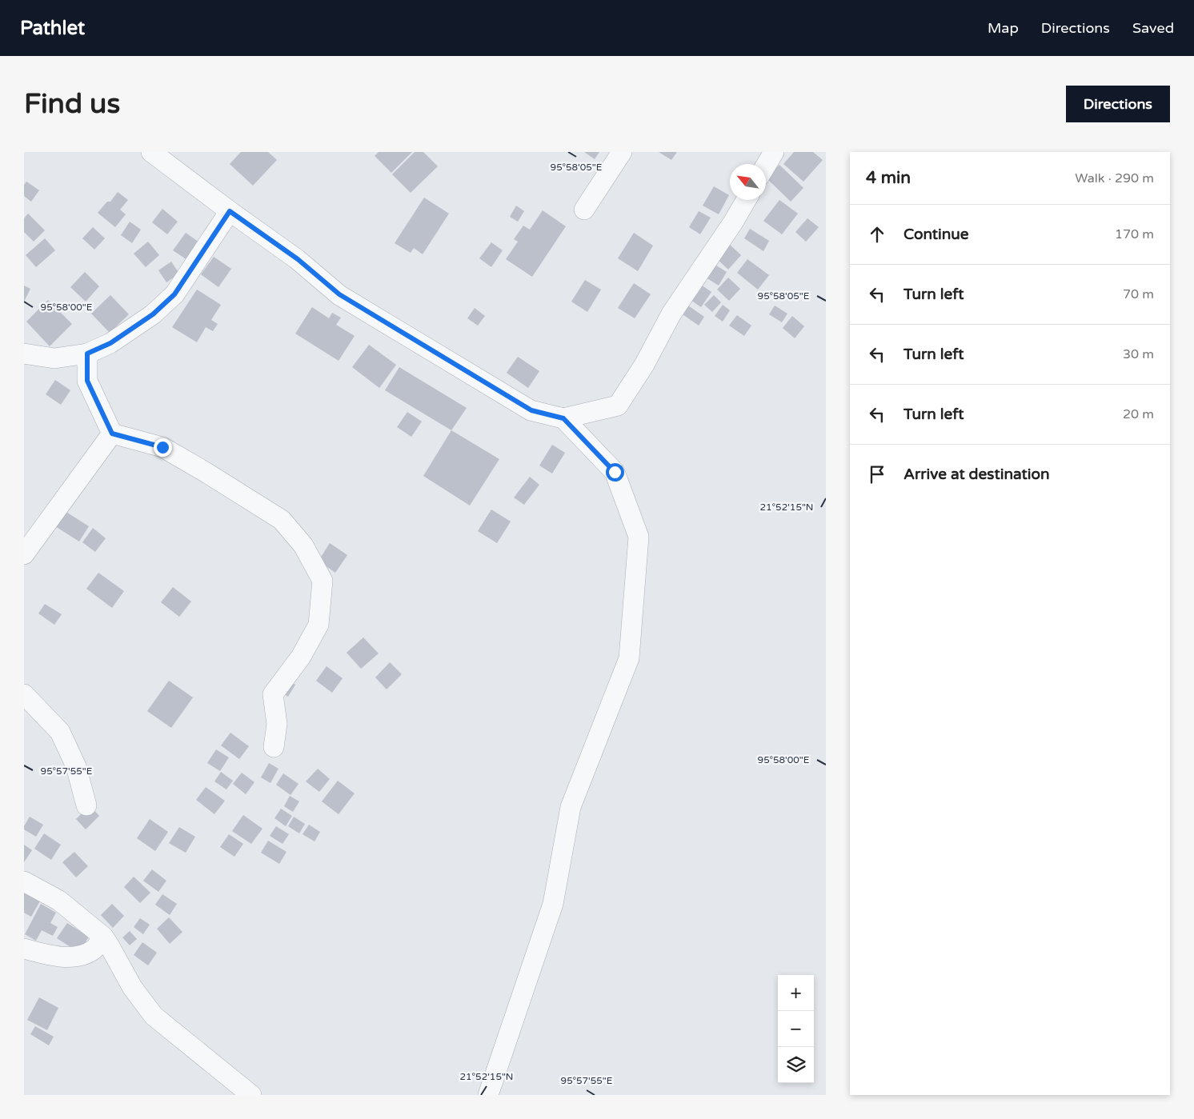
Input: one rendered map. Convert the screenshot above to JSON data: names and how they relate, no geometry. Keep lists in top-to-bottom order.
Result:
{
  "north": "top left",
  "page": {
    "header": "Pathlet",
    "nav": ["Map", "Directions", "Saved"],
    "buttons": "Directions",
    "title": "Find us",
    "heading": ["4 min", "Walk · 290 m"],
    "list": [
      ["Continue", "170 m"],
      ["Turn left", "70 m"],
      ["Turn left", "30 m"],
      ["Turn left", "20 m"],
      "Arrive at destination"
    ],
    "map_buttons": ["+", "−"]
  },
  "coordinates": [
    "95°58'05\"E",
    "95°58'00\"E",
    "21°52'15\"N",
    "95°57'55\"E"
  ]
}
